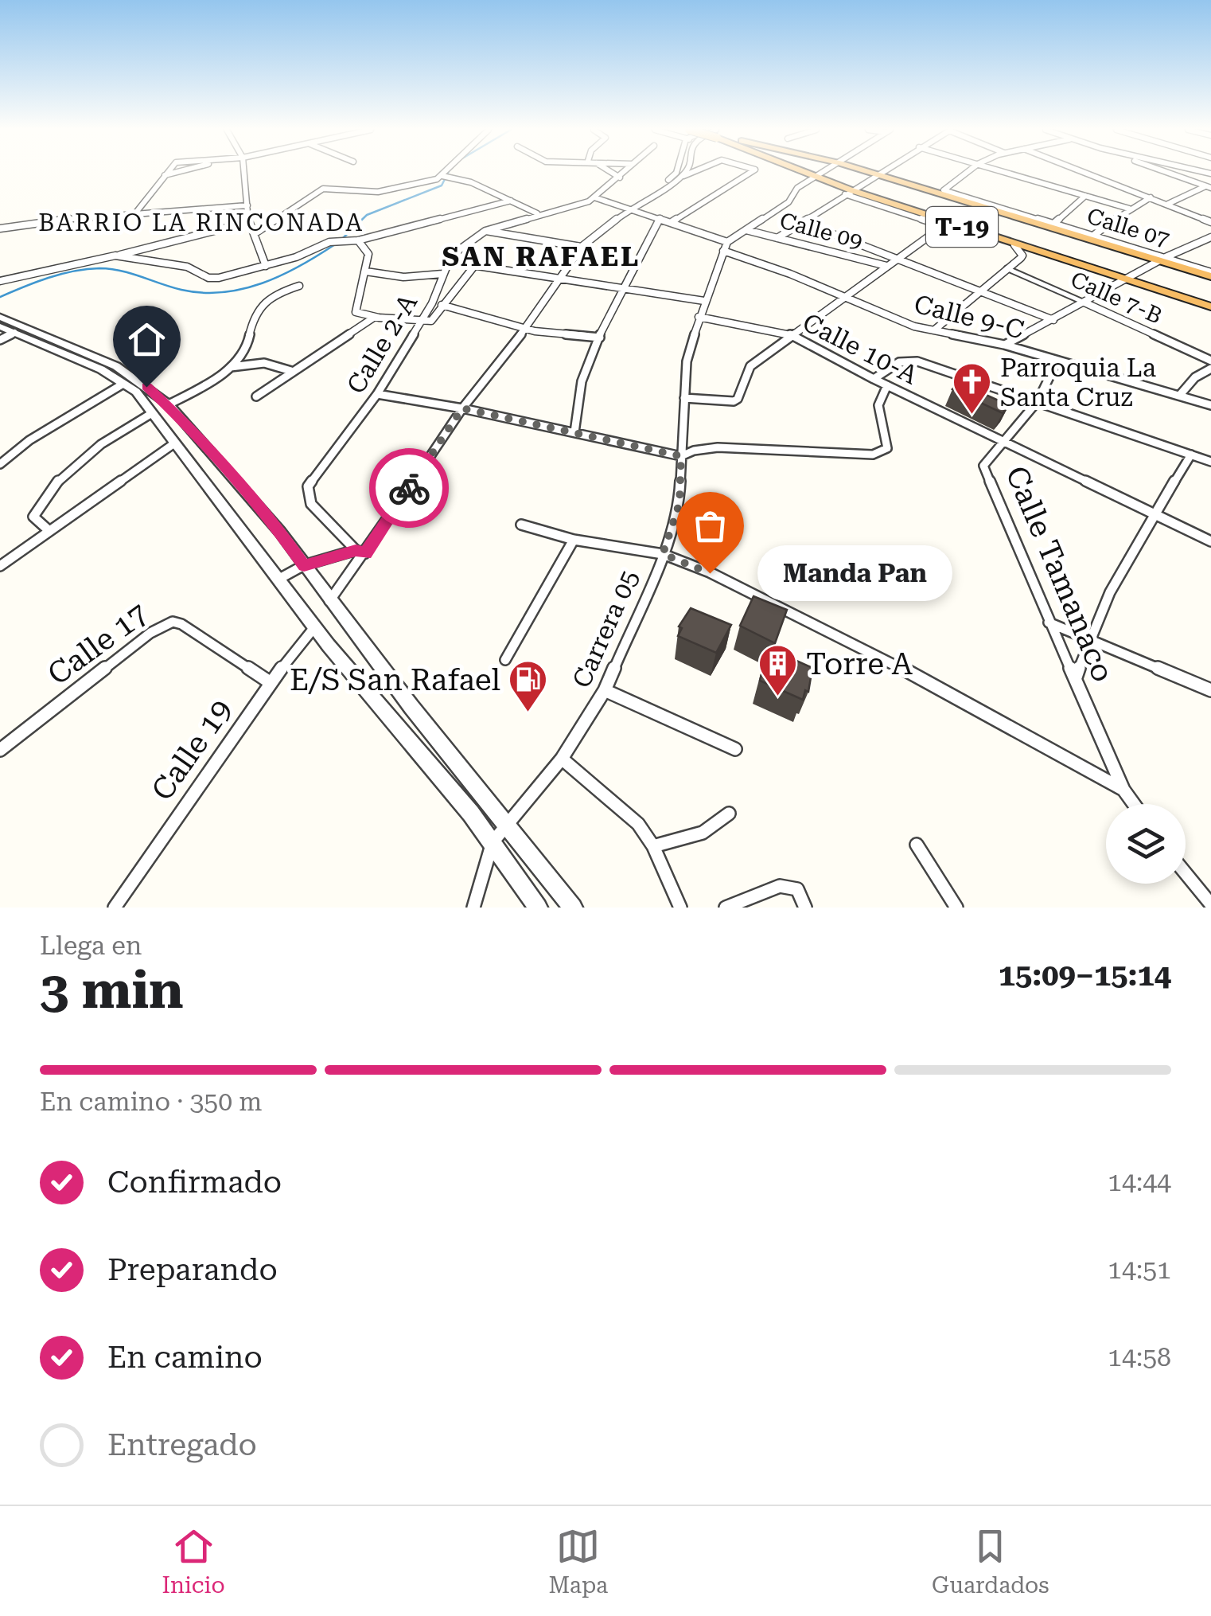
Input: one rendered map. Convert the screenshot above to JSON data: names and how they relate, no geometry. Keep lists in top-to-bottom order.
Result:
{
  "streets": {
    "highway": ["T-19"],
    "street": [
      "Calle 07",
      "Calle 09",
      "Calle 7-B",
      "Calle 9-C",
      "Calle 2-A",
      "Calle 10-A",
      "Calle Tamanaco",
      "Carrera 05",
      "Calle 17",
      "Calle 19"
    ]
  },
  "crossings": [
    ["T-19", "Calle 07"],
    ["Calle 9-C", "Calle Tamanaco"],
    ["Calle 9-C", "Carrera 05"],
    ["Calle 10-A", "Calle Tamanaco"],
    ["Calle 10-A", "Carrera 05"],
    ["Calle 17", "Calle 19"]
  ],
  "districts": ["BARRIO LA RINCONADA", "SAN RAFAEL"],
  "places": {
    "church": ["Parroquia La Santa Cruz"],
    "other": ["Manda Pan"],
    "building": ["Torre A"],
    "fuel station": ["E/S San Rafael"]
  },
  "page": {
    "bubble": "Manda Pan",
    "heading": ["3 min", "Llega en", "15:09–15:14"],
    "bar": "En camino · 350 m",
    "list": [
      ["Confirmado", "14:44"],
      ["Preparando", "14:51"],
      ["En camino", "14:58"],
      "Entregado"
    ],
    "tabs": ["Inicio", "Mapa", "Guardados"]
  }
}
